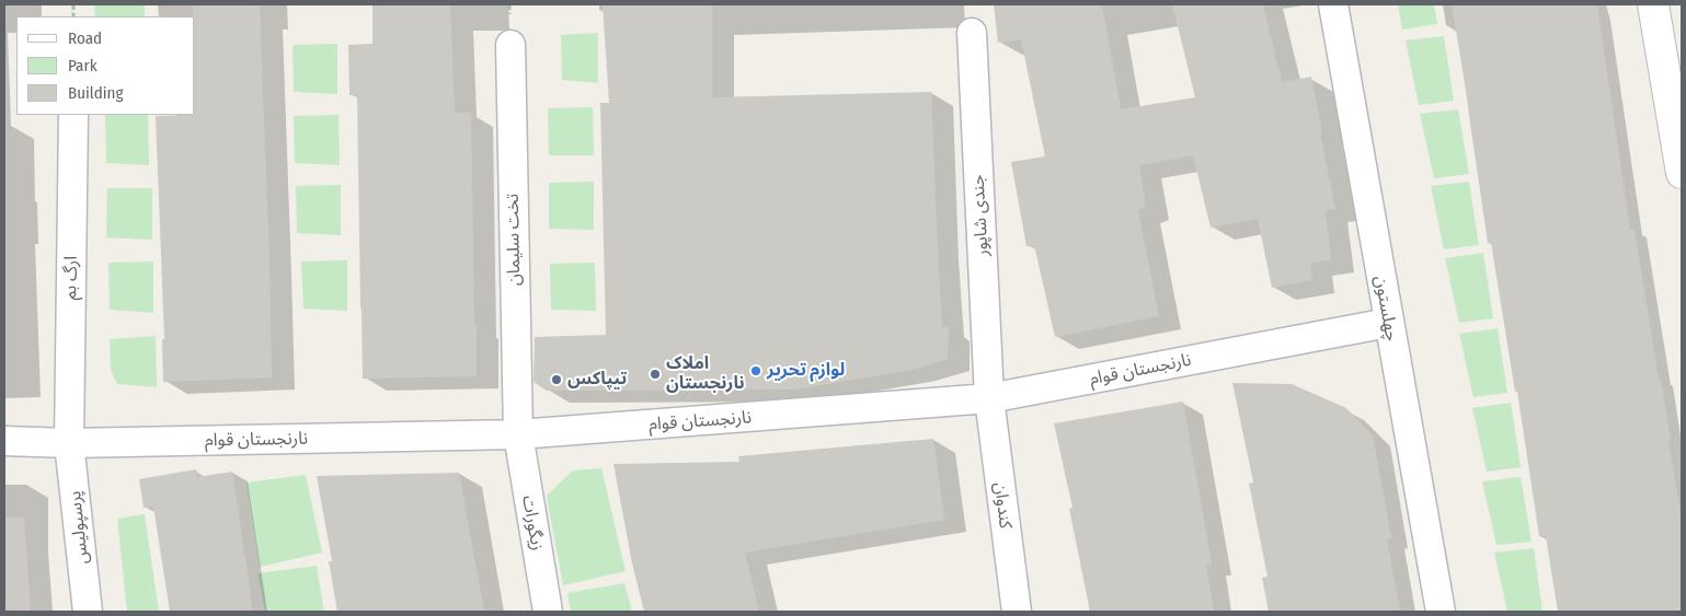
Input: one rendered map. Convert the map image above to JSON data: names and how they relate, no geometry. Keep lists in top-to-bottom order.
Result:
{
  "streets": {
    "street": [
      "جندی شاپور",
      "تخت سلیمان",
      "ارگ بم",
      "چهلستون",
      "نارنجستان قوام",
      "کندوان",
      "زیگورات",
      "پرسپولیس"
    ]
  },
  "crossings": [
    ["جندی شاپور", "نارنجستان قوام"],
    ["جندی شاپور", "کندوان"],
    ["تخت سلیمان", "نارنجستان قوام"],
    ["تخت سلیمان", "زیگورات"],
    ["ارگ بم", "نارنجستان قوام"],
    ["ارگ بم", "پرسپولیس"],
    ["چهلستون", "نارنجستان قوام"],
    ["نارنجستان قوام", "کندوان"],
    ["نارنجستان قوام", "زیگورات"],
    ["نارنجستان قوام", "پرسپولیس"]
  ],
  "places": ["لوازم تحریر", "املاک نارنجستان", "تیپاکس"],
  "legend": ["Road", "Park", "Building"]
}
